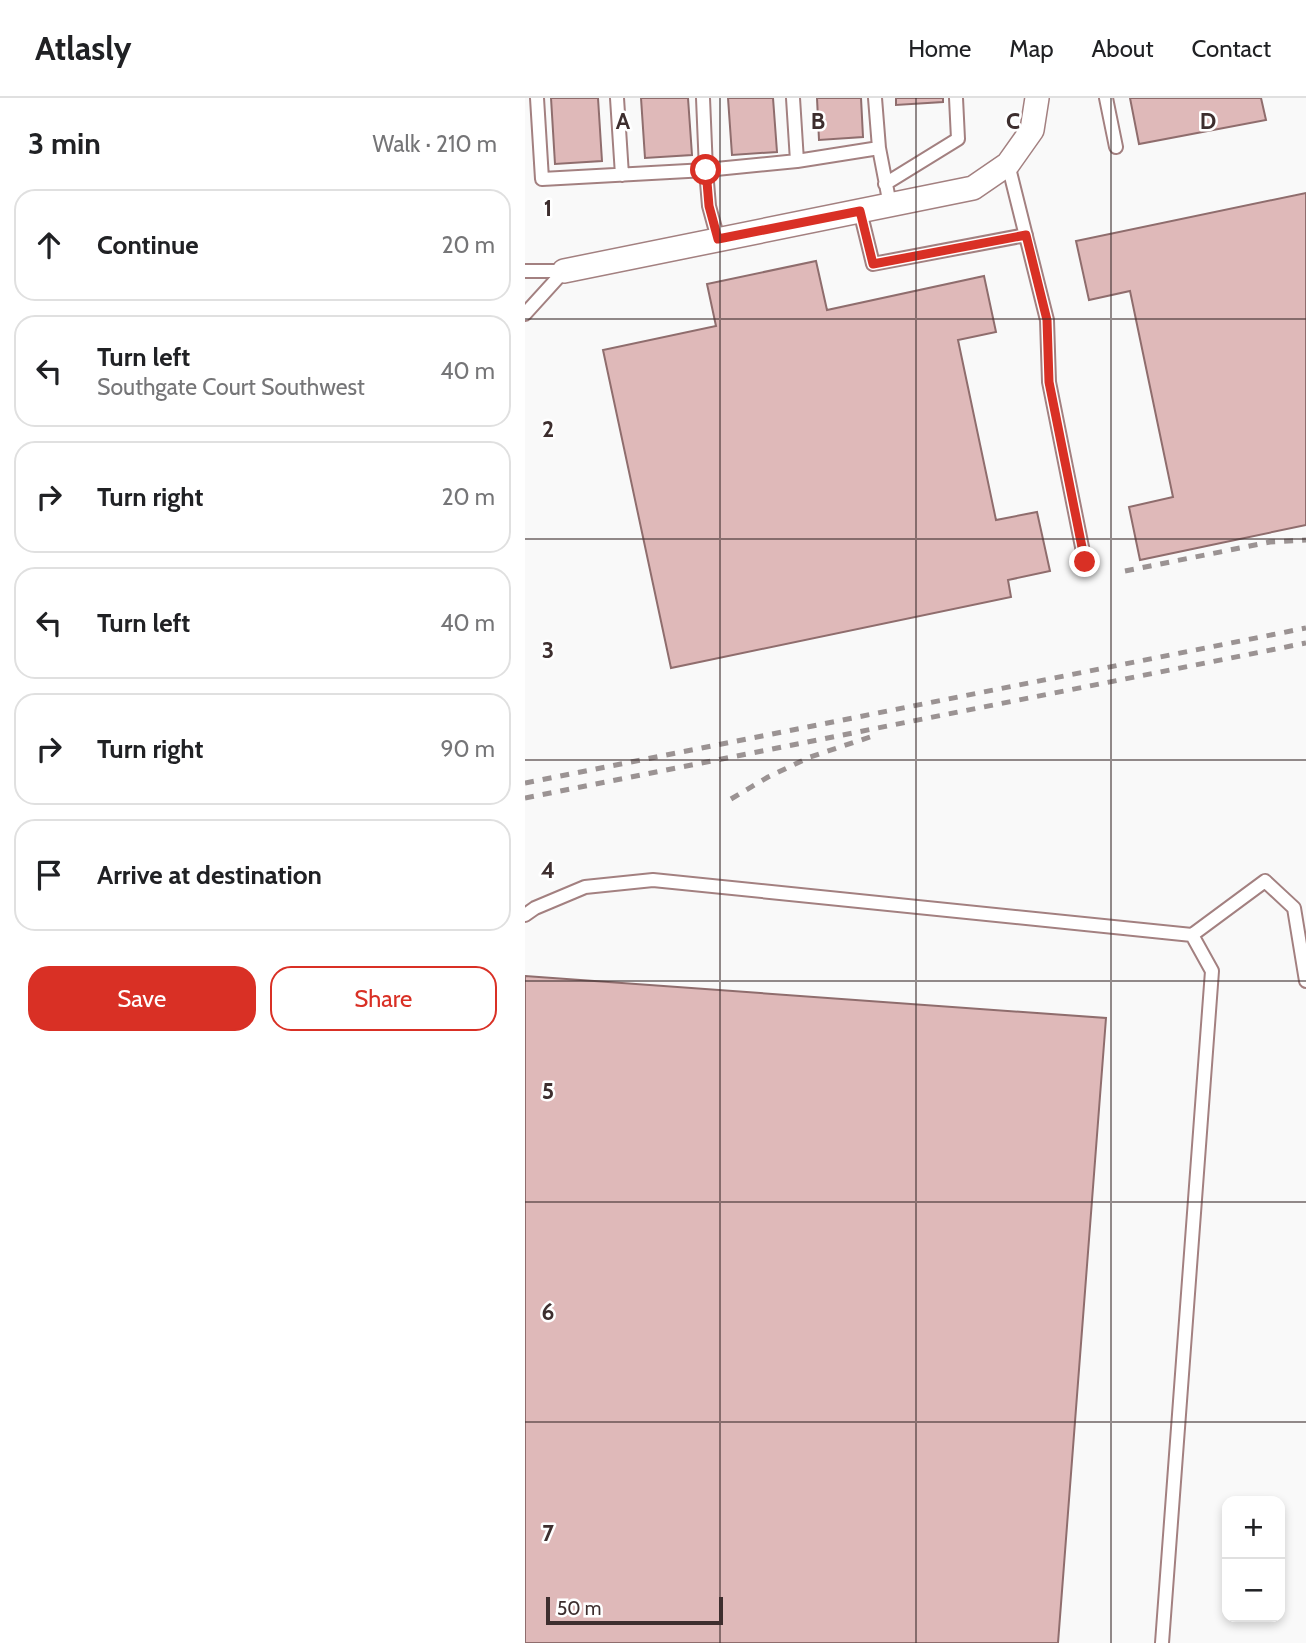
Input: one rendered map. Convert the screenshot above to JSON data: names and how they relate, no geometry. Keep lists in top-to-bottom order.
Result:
{
  "scale_bar": "50 m",
  "page": {
    "header": "Atlasly",
    "nav": [
      "Home",
      "Map",
      "About",
      "Contact"
    ],
    "heading": ["3 min", "Walk · 210 m"],
    "list": [
      ["Continue", "20 m"],
      ["Turn left", "Southgate Court Southwest", "40 m"],
      ["Turn right", "20 m"],
      ["Turn left", "40 m"],
      ["Turn right", "90 m"],
      "Arrive at destination"
    ],
    "buttons": ["Save", "Share"],
    "map_buttons": ["+", "−"],
    "scale": "50 m"
  },
  "grid": {
    "columns": [
      "A",
      "B",
      "C",
      "D"
    ],
    "rows": [
      "1",
      "2",
      "3",
      "4",
      "5",
      "6",
      "7"
    ]
  }
}
